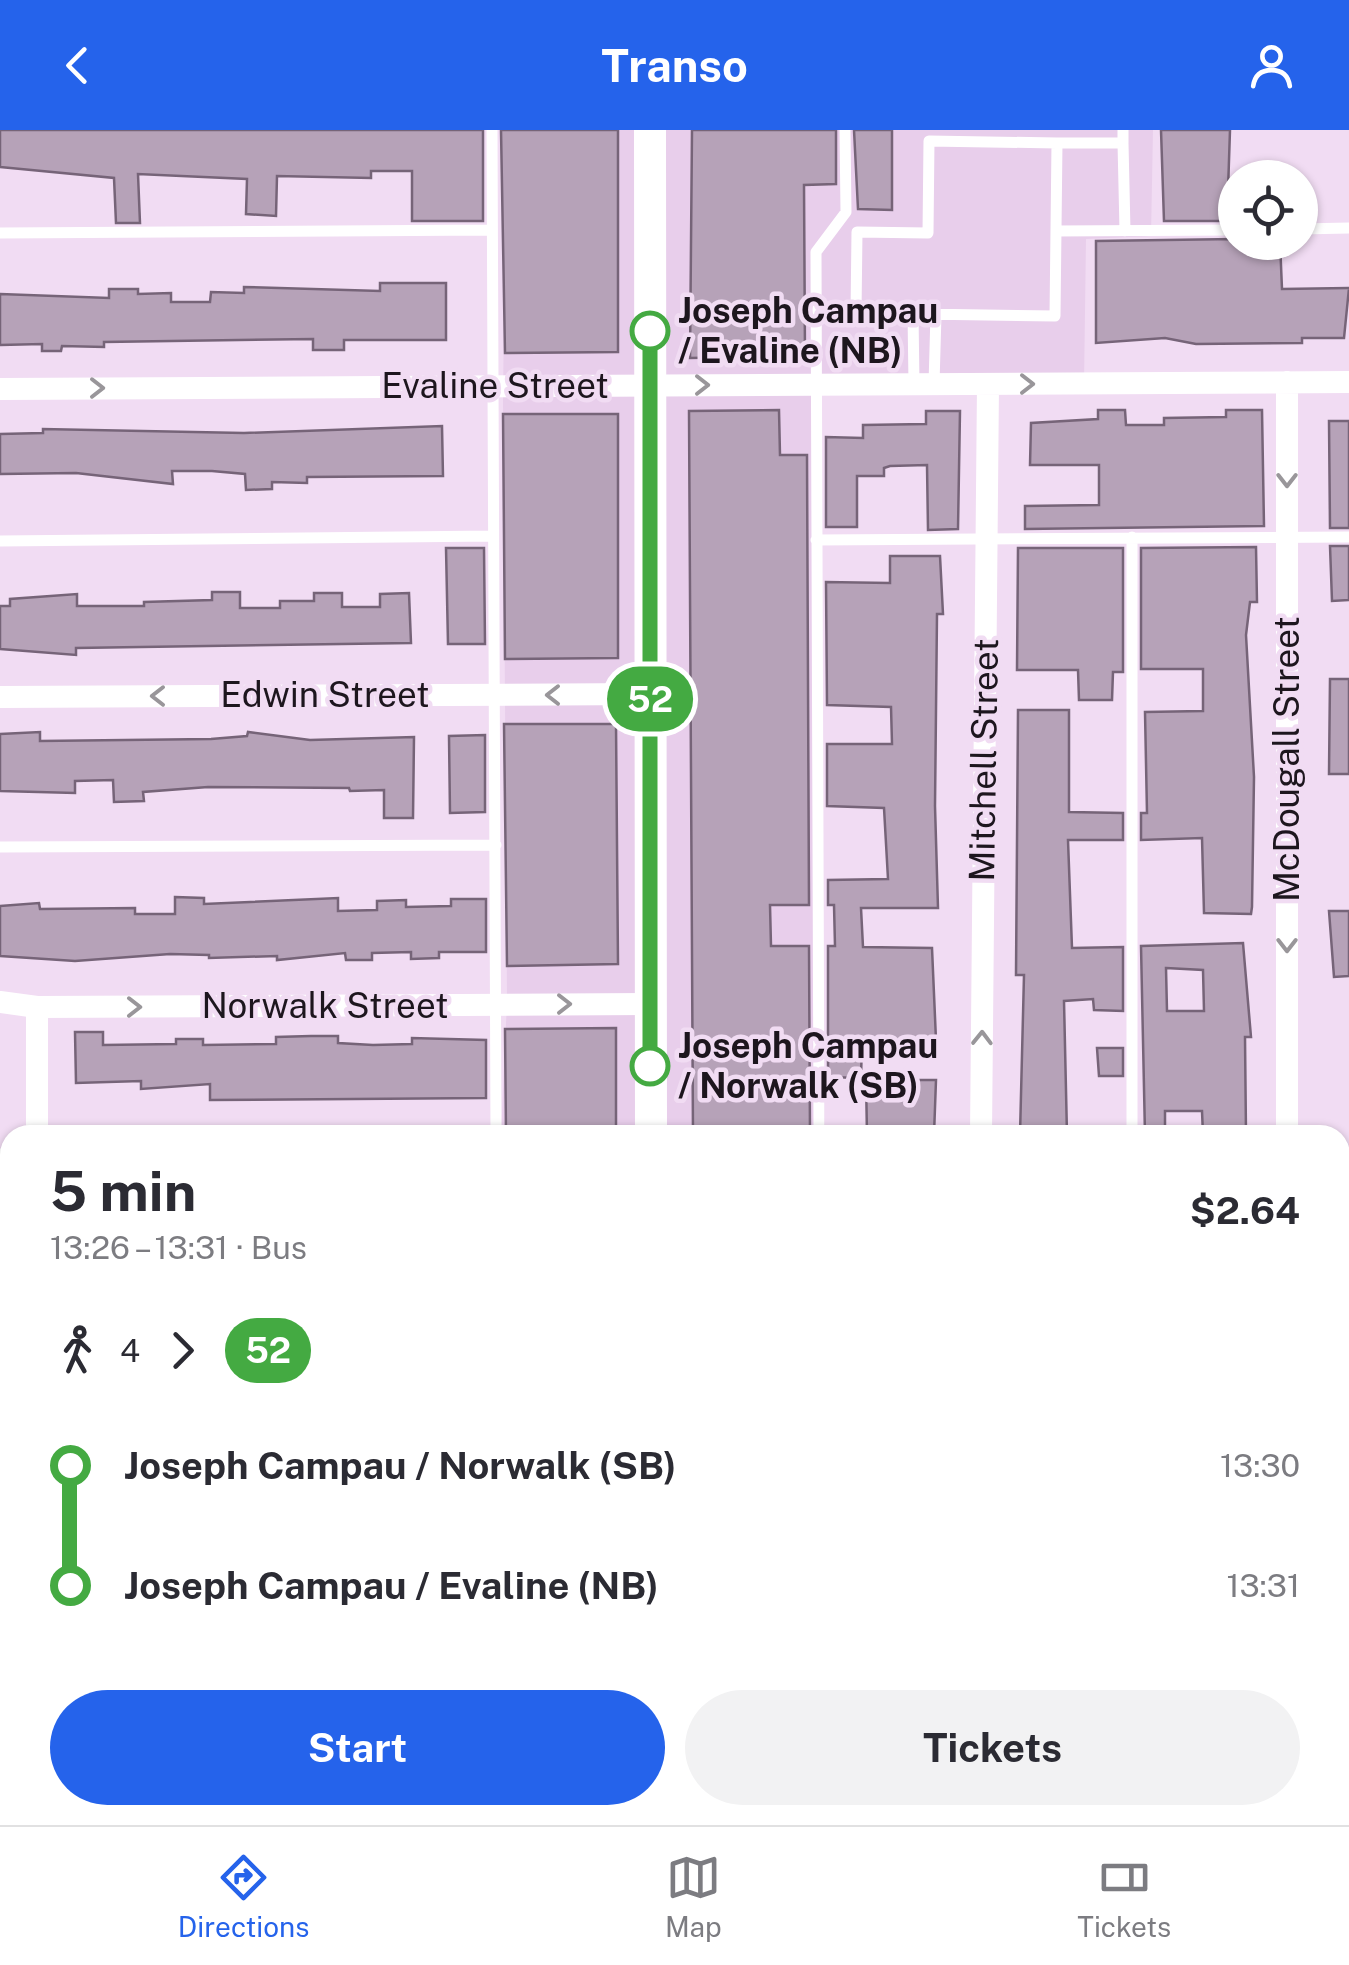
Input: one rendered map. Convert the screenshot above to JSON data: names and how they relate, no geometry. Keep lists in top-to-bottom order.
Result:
{
  "streets": {
    "street": [
      "Evaline Street",
      "Edwin Street",
      "McDougall Street",
      "Mitchell Street",
      "Norwalk Street"
    ]
  },
  "crossings": [
    ["Evaline Street", "McDougall Street"],
    ["Evaline Street", "Mitchell Street"]
  ],
  "one_way": [
    "Evaline Street",
    "Edwin Street",
    "McDougall Street",
    "Mitchell Street",
    "Norwalk Street"
  ],
  "places": ["Joseph Campau / Evaline (NB)", "Joseph Campau / Norwalk (SB)"],
  "lines": ["bus line 52"],
  "page": {
    "header": "Transo",
    "on_map": "52",
    "heading": ["5 min", "13:26 – 13:31 · Bus", "$2.64"],
    "legs": ["4", "52"],
    "list": [
      {
        "name": "Joseph Campau / Norwalk (SB)",
        "value": "13:30"
      },
      {
        "name": "Joseph Campau / Evaline (NB)",
        "value": "13:31"
      }
    ],
    "buttons": ["Start", "Tickets"],
    "tabs": ["Directions", "Map", "Tickets"]
  }
}
